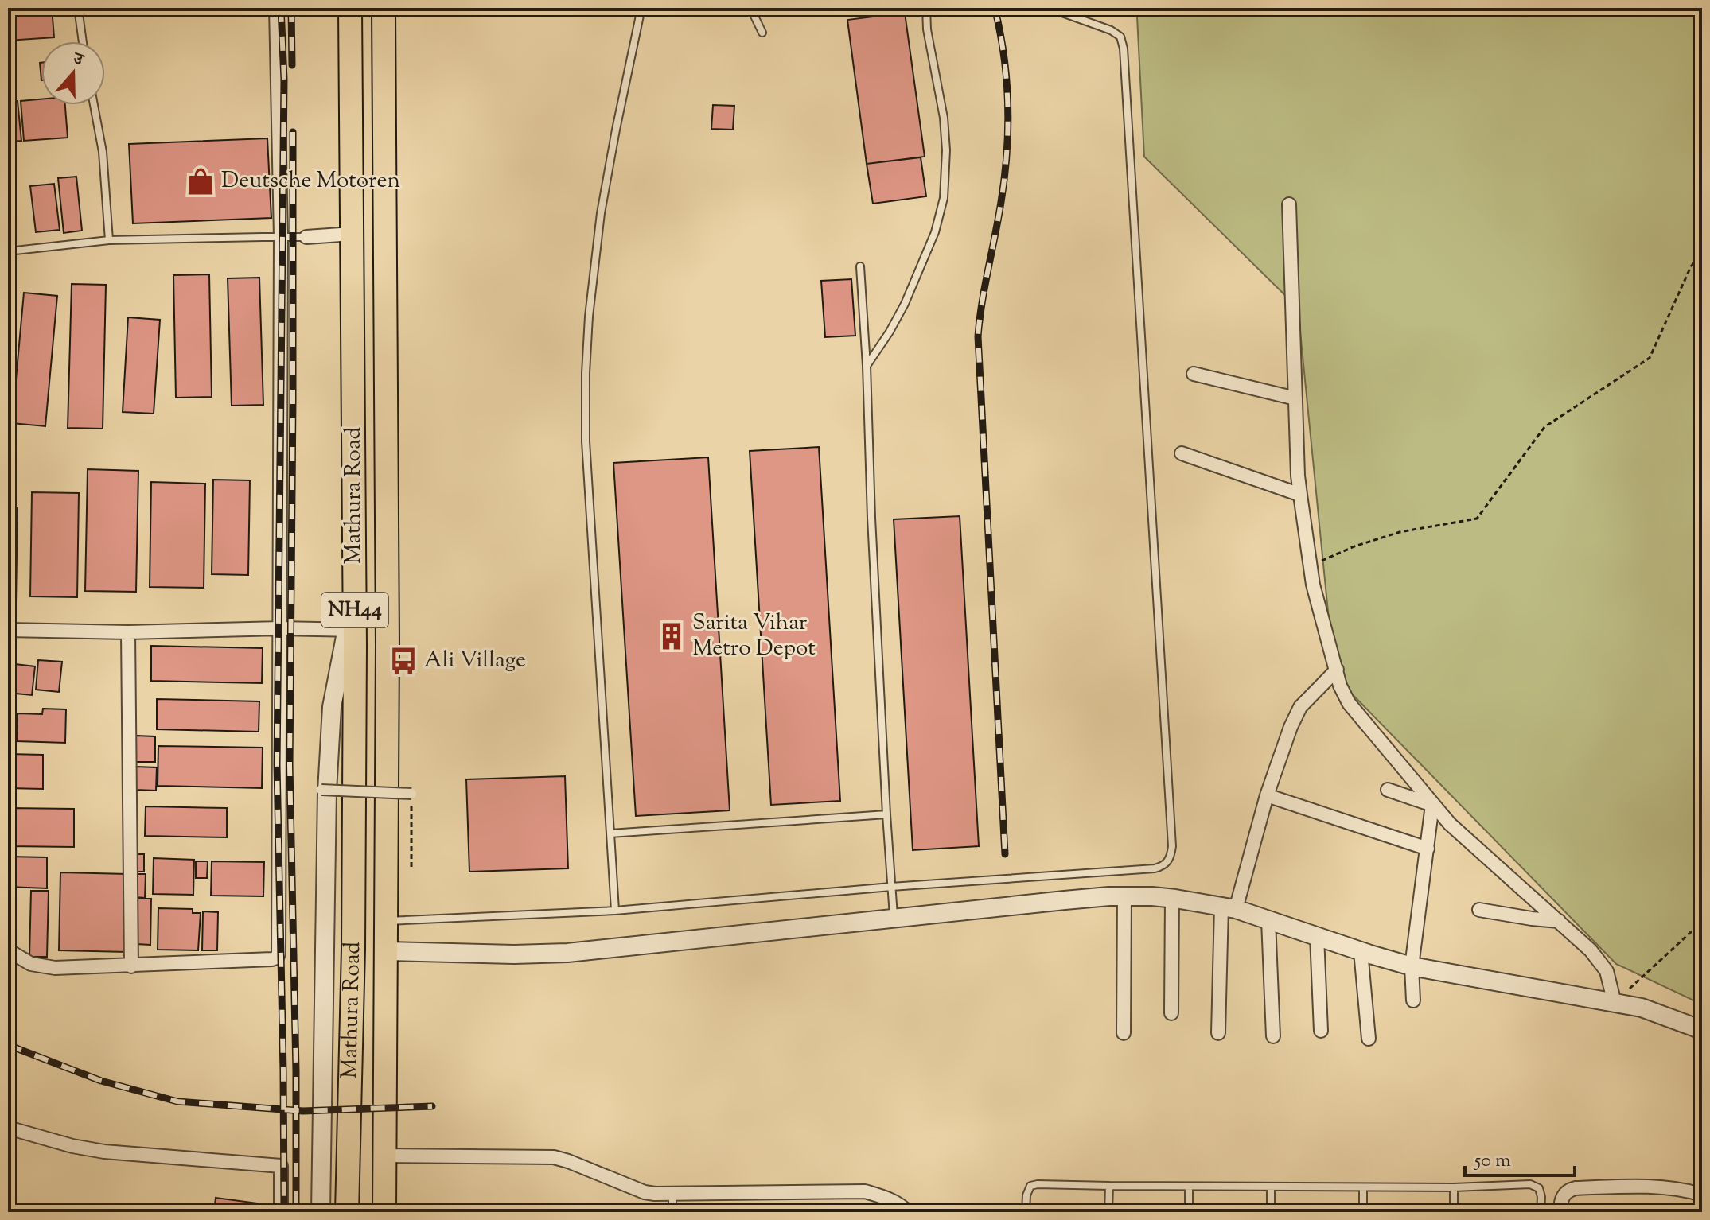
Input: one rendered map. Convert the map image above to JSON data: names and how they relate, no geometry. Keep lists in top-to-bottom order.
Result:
{
  "streets": {
    "highway": ["Mathura Road", "NH44"]
  },
  "places": {
    "shop": ["Deutsche Motoren"],
    "building": ["Sarita Vihar Metro Depot"],
    "bus stop": ["Ali Village"]
  },
  "scale_bar": "50 m",
  "north": "top"
}
